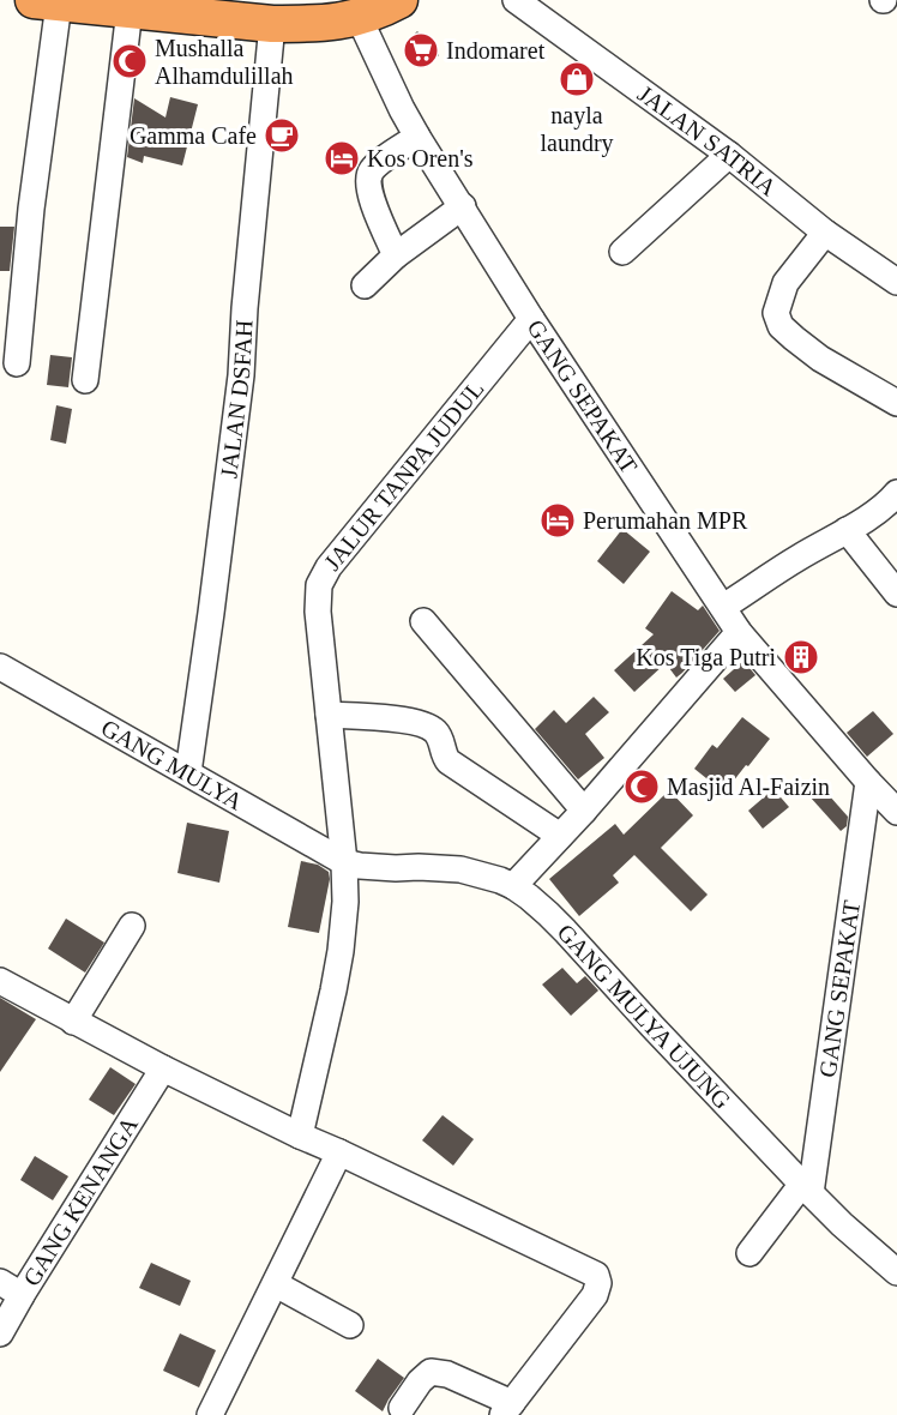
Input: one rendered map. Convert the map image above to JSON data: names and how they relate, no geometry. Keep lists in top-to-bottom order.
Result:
{
  "streets": {
    "street": [
      "JALAN SATRIA",
      "GANG SEPAKAT",
      "JALAN DSFAH",
      "JALUR TANPA JUDUL",
      "GANG MULYA",
      "GANG MULYA UJUNG",
      "GANG KENANGA"
    ]
  },
  "crossings": [
    ["GANG SEPAKAT", "JALUR TANPA JUDUL"],
    ["GANG SEPAKAT", "GANG MULYA UJUNG"],
    ["JALAN DSFAH", "GANG MULYA"],
    ["JALUR TANPA JUDUL", "GANG MULYA"],
    ["JALUR TANPA JUDUL", "GANG MULYA UJUNG"],
    ["GANG MULYA", "GANG MULYA UJUNG"]
  ],
  "places": {
    "supermarket": ["Indomaret"],
    "mosque": ["Mushalla Alhamdulillah", "Masjid Al-Faizin"],
    "shop": ["nayla laundry"],
    "cafe": ["Gamma Cafe"],
    "hotel": ["Kos Oren's", "Perumahan MPR"],
    "building": ["Kos Tiga Putri"]
  }
}
